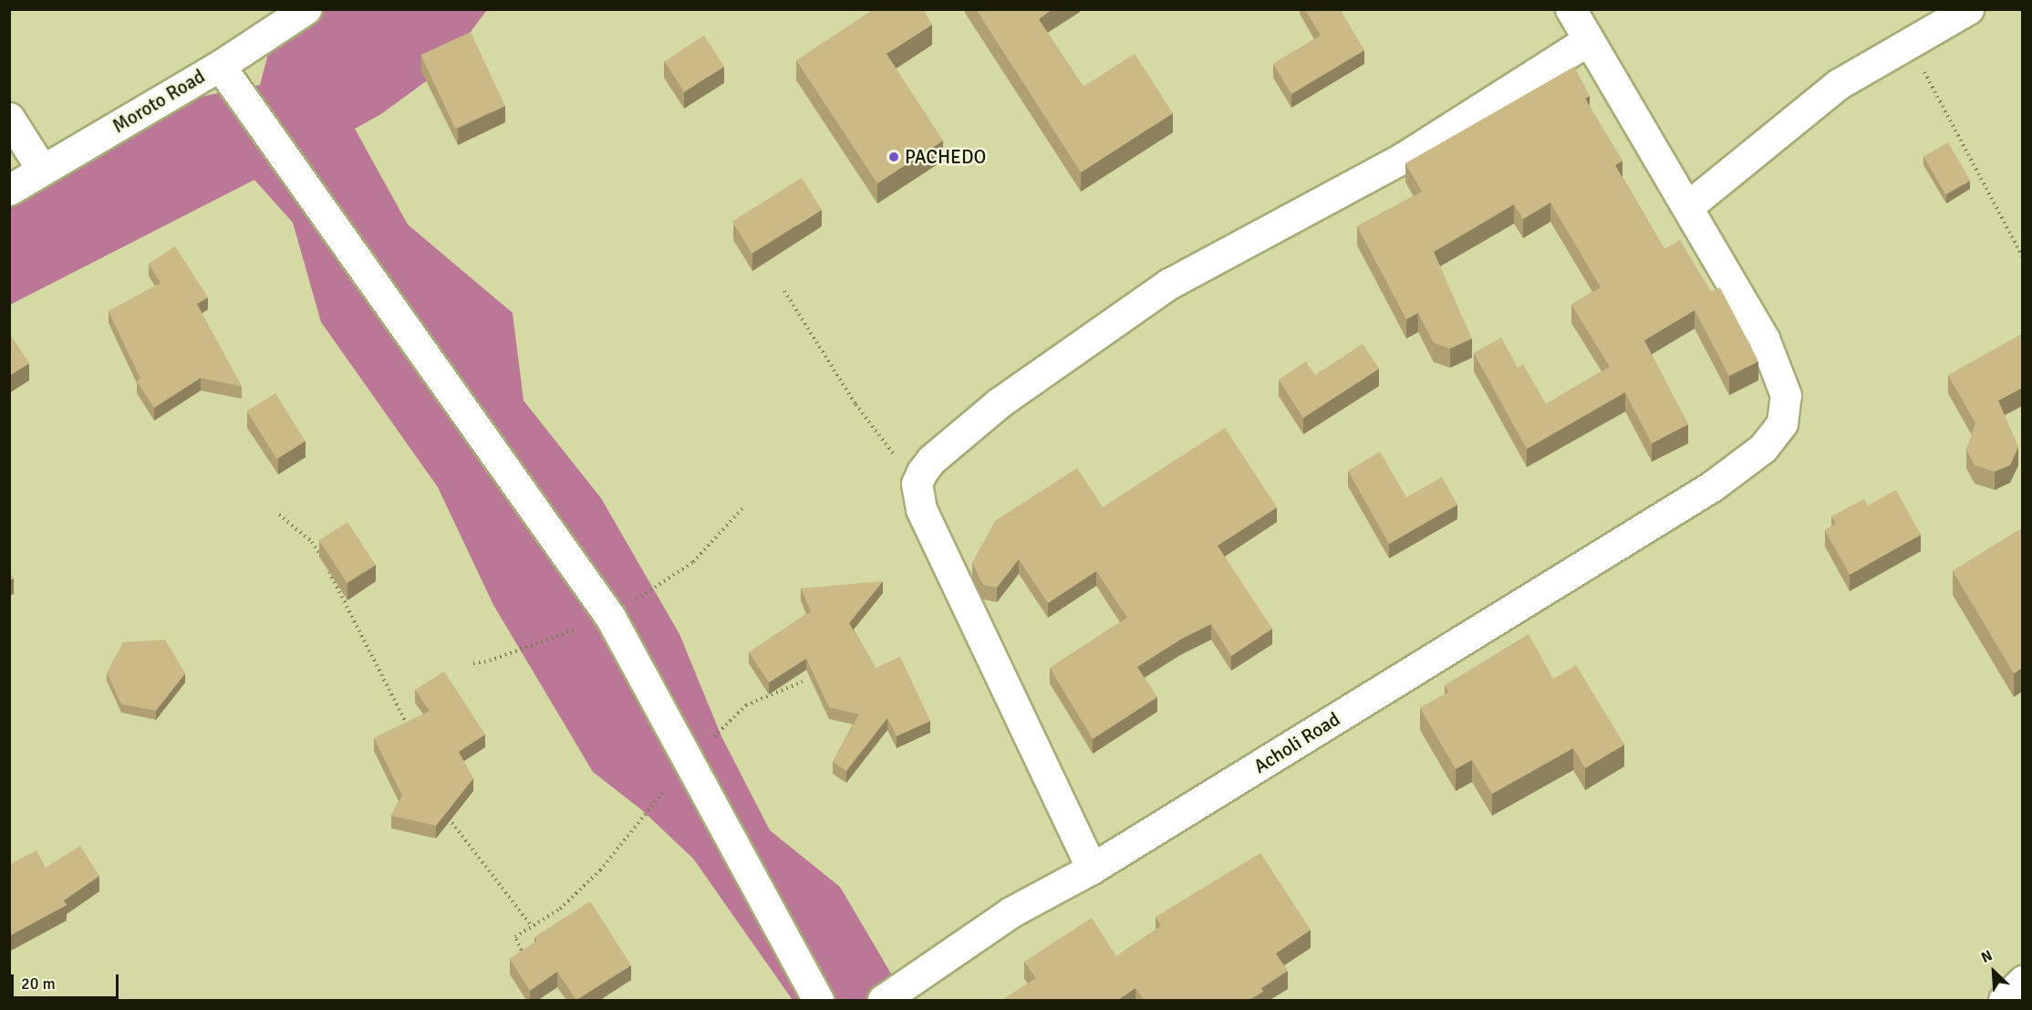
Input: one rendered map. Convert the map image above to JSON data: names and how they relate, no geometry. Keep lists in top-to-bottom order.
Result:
{
  "streets": {
    "street": ["Moroto Road", "Acholi Road"]
  },
  "places": ["PACHEDO"],
  "scale_bar": "20 m",
  "north": "top left"
}
